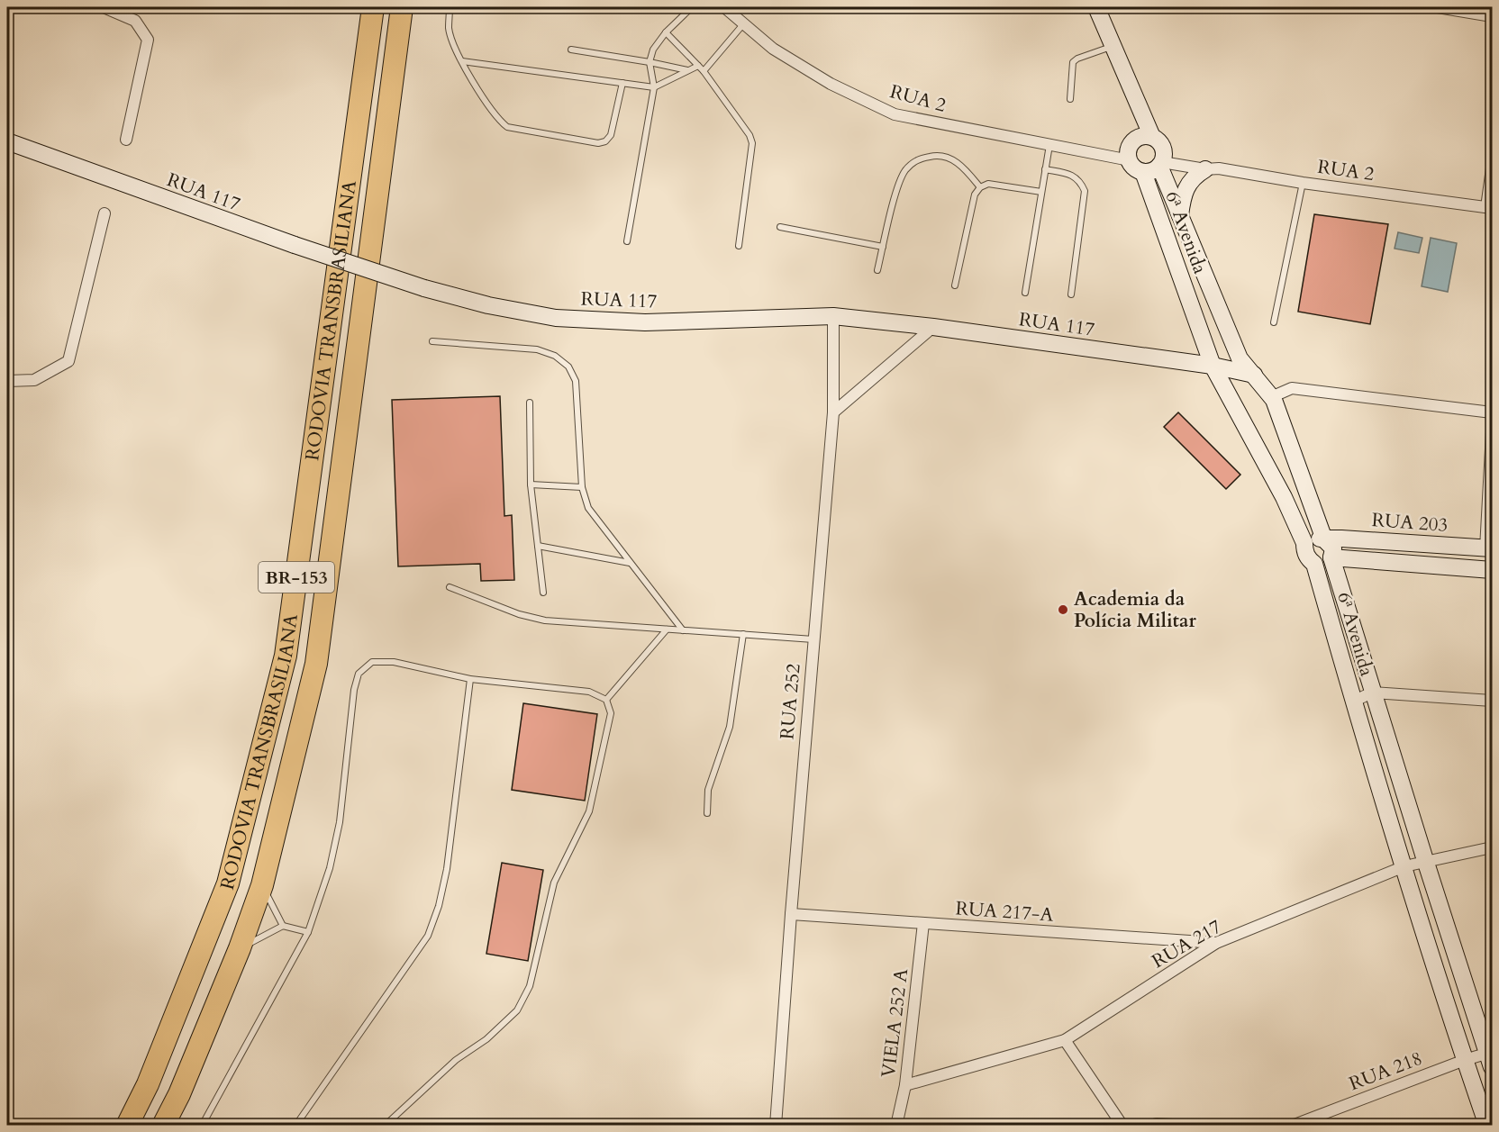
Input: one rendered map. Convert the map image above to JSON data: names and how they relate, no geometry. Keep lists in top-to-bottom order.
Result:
{
  "streets": {
    "highway": ["RODOVIA TRANSBRASILIANA", "BR-153"],
    "street": [
      "RUA 2",
      "RUA 117",
      "6ª Avenida",
      "RUA 203",
      "RUA 252",
      "RUA 217-A",
      "RUA 217",
      "VIELA 252 A",
      "RUA 218"
    ]
  },
  "crossings": [
    ["RUA 2", "6ª Avenida"],
    ["RUA 117", "6ª Avenida"],
    ["RUA 117", "RUA 252"],
    ["6ª Avenida", "RUA 203"],
    ["6ª Avenida", "RUA 217"],
    ["6ª Avenida", "RUA 218"],
    ["RUA 252", "RUA 217-A"],
    ["RUA 217-A", "RUA 217"],
    ["RUA 217-A", "VIELA 252 A"],
    ["RUA 217", "VIELA 252 A"]
  ],
  "places": ["Academia da Polícia Militar"]
}
